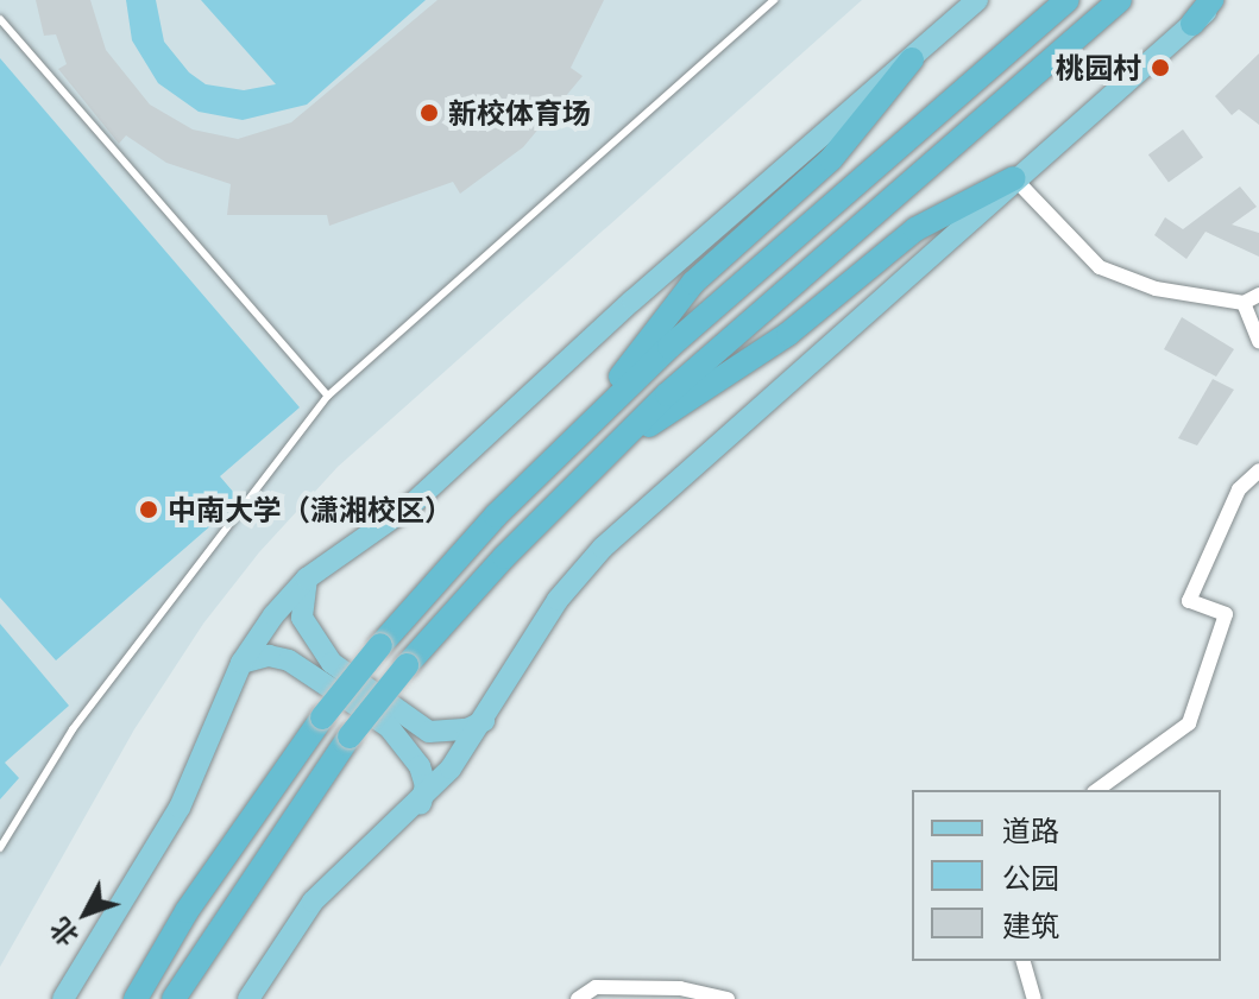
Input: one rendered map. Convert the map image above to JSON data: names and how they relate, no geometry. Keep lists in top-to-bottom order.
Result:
{
  "places": ["桃园村", "新校体育场", "中南大学（潇湘校区）"],
  "legend": ["道路", "公园", "建筑"],
  "north": "bottom left"
}
